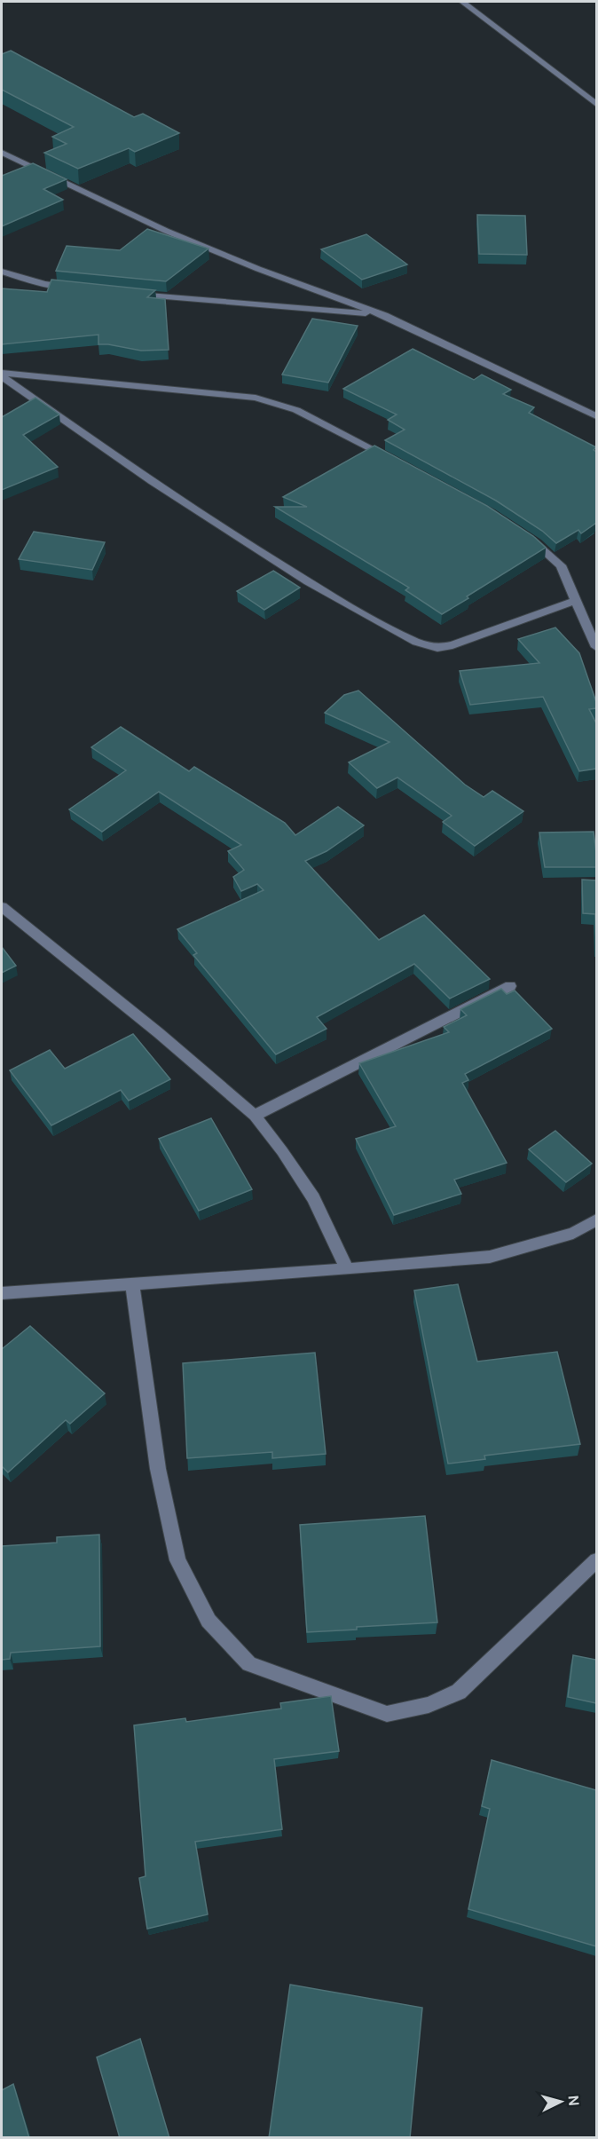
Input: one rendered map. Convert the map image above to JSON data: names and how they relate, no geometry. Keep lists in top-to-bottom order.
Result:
{
  "north": "right"
}
